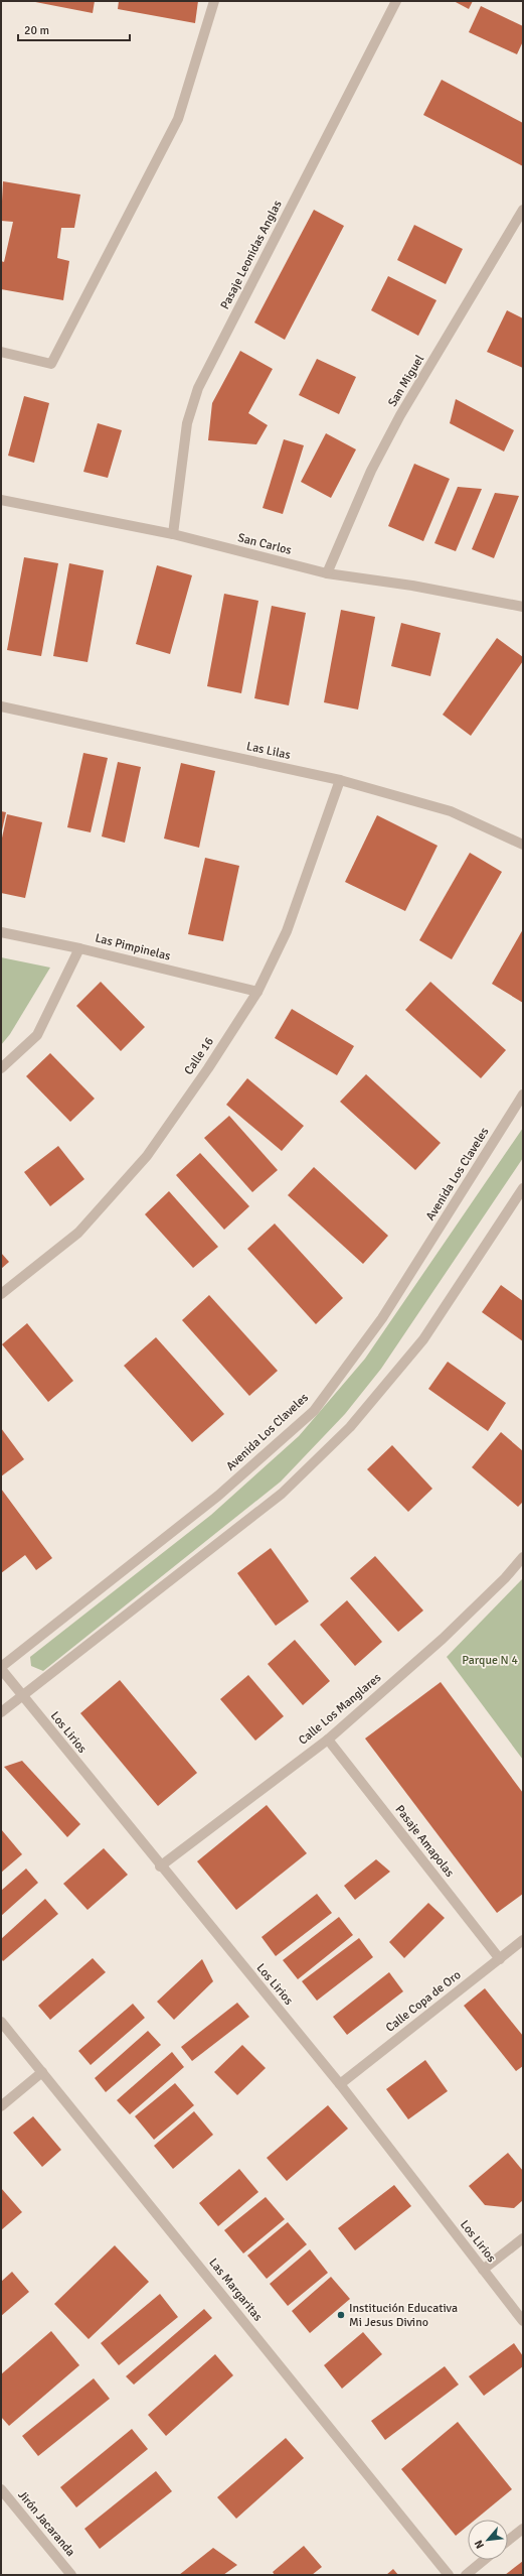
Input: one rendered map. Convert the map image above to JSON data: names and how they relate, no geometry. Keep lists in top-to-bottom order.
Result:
{
  "streets": {
    "street": [
      "Pasaje Leonidas Anglas",
      "San Miguel",
      "San Carlos",
      "Las Lilas",
      "Las Pimpinelas",
      "Calle 16",
      "Avenida Los Claveles",
      "Calle Los Manglares",
      "Los Lirios",
      "Pasaje Amapolas",
      "Calle Copa de Oro",
      "Las Margaritas",
      "Jirón Jacaranda"
    ]
  },
  "crossings": [
    ["Pasaje Leonidas Anglas", "San Carlos"],
    ["San Miguel", "San Carlos"],
    ["Las Lilas", "Calle 16"],
    ["Las Pimpinelas", "Calle 16"],
    ["Avenida Los Claveles", "Los Lirios"],
    ["Calle Los Manglares", "Los Lirios"],
    ["Calle Los Manglares", "Pasaje Amapolas"],
    ["Los Lirios", "Calle Copa de Oro"],
    ["Pasaje Amapolas", "Calle Copa de Oro"]
  ],
  "parks": ["Parque N 4"],
  "places": ["Institución Educativa Mi Jesus Divino"],
  "scale_bar": "20 m",
  "north": "bottom left"
}
